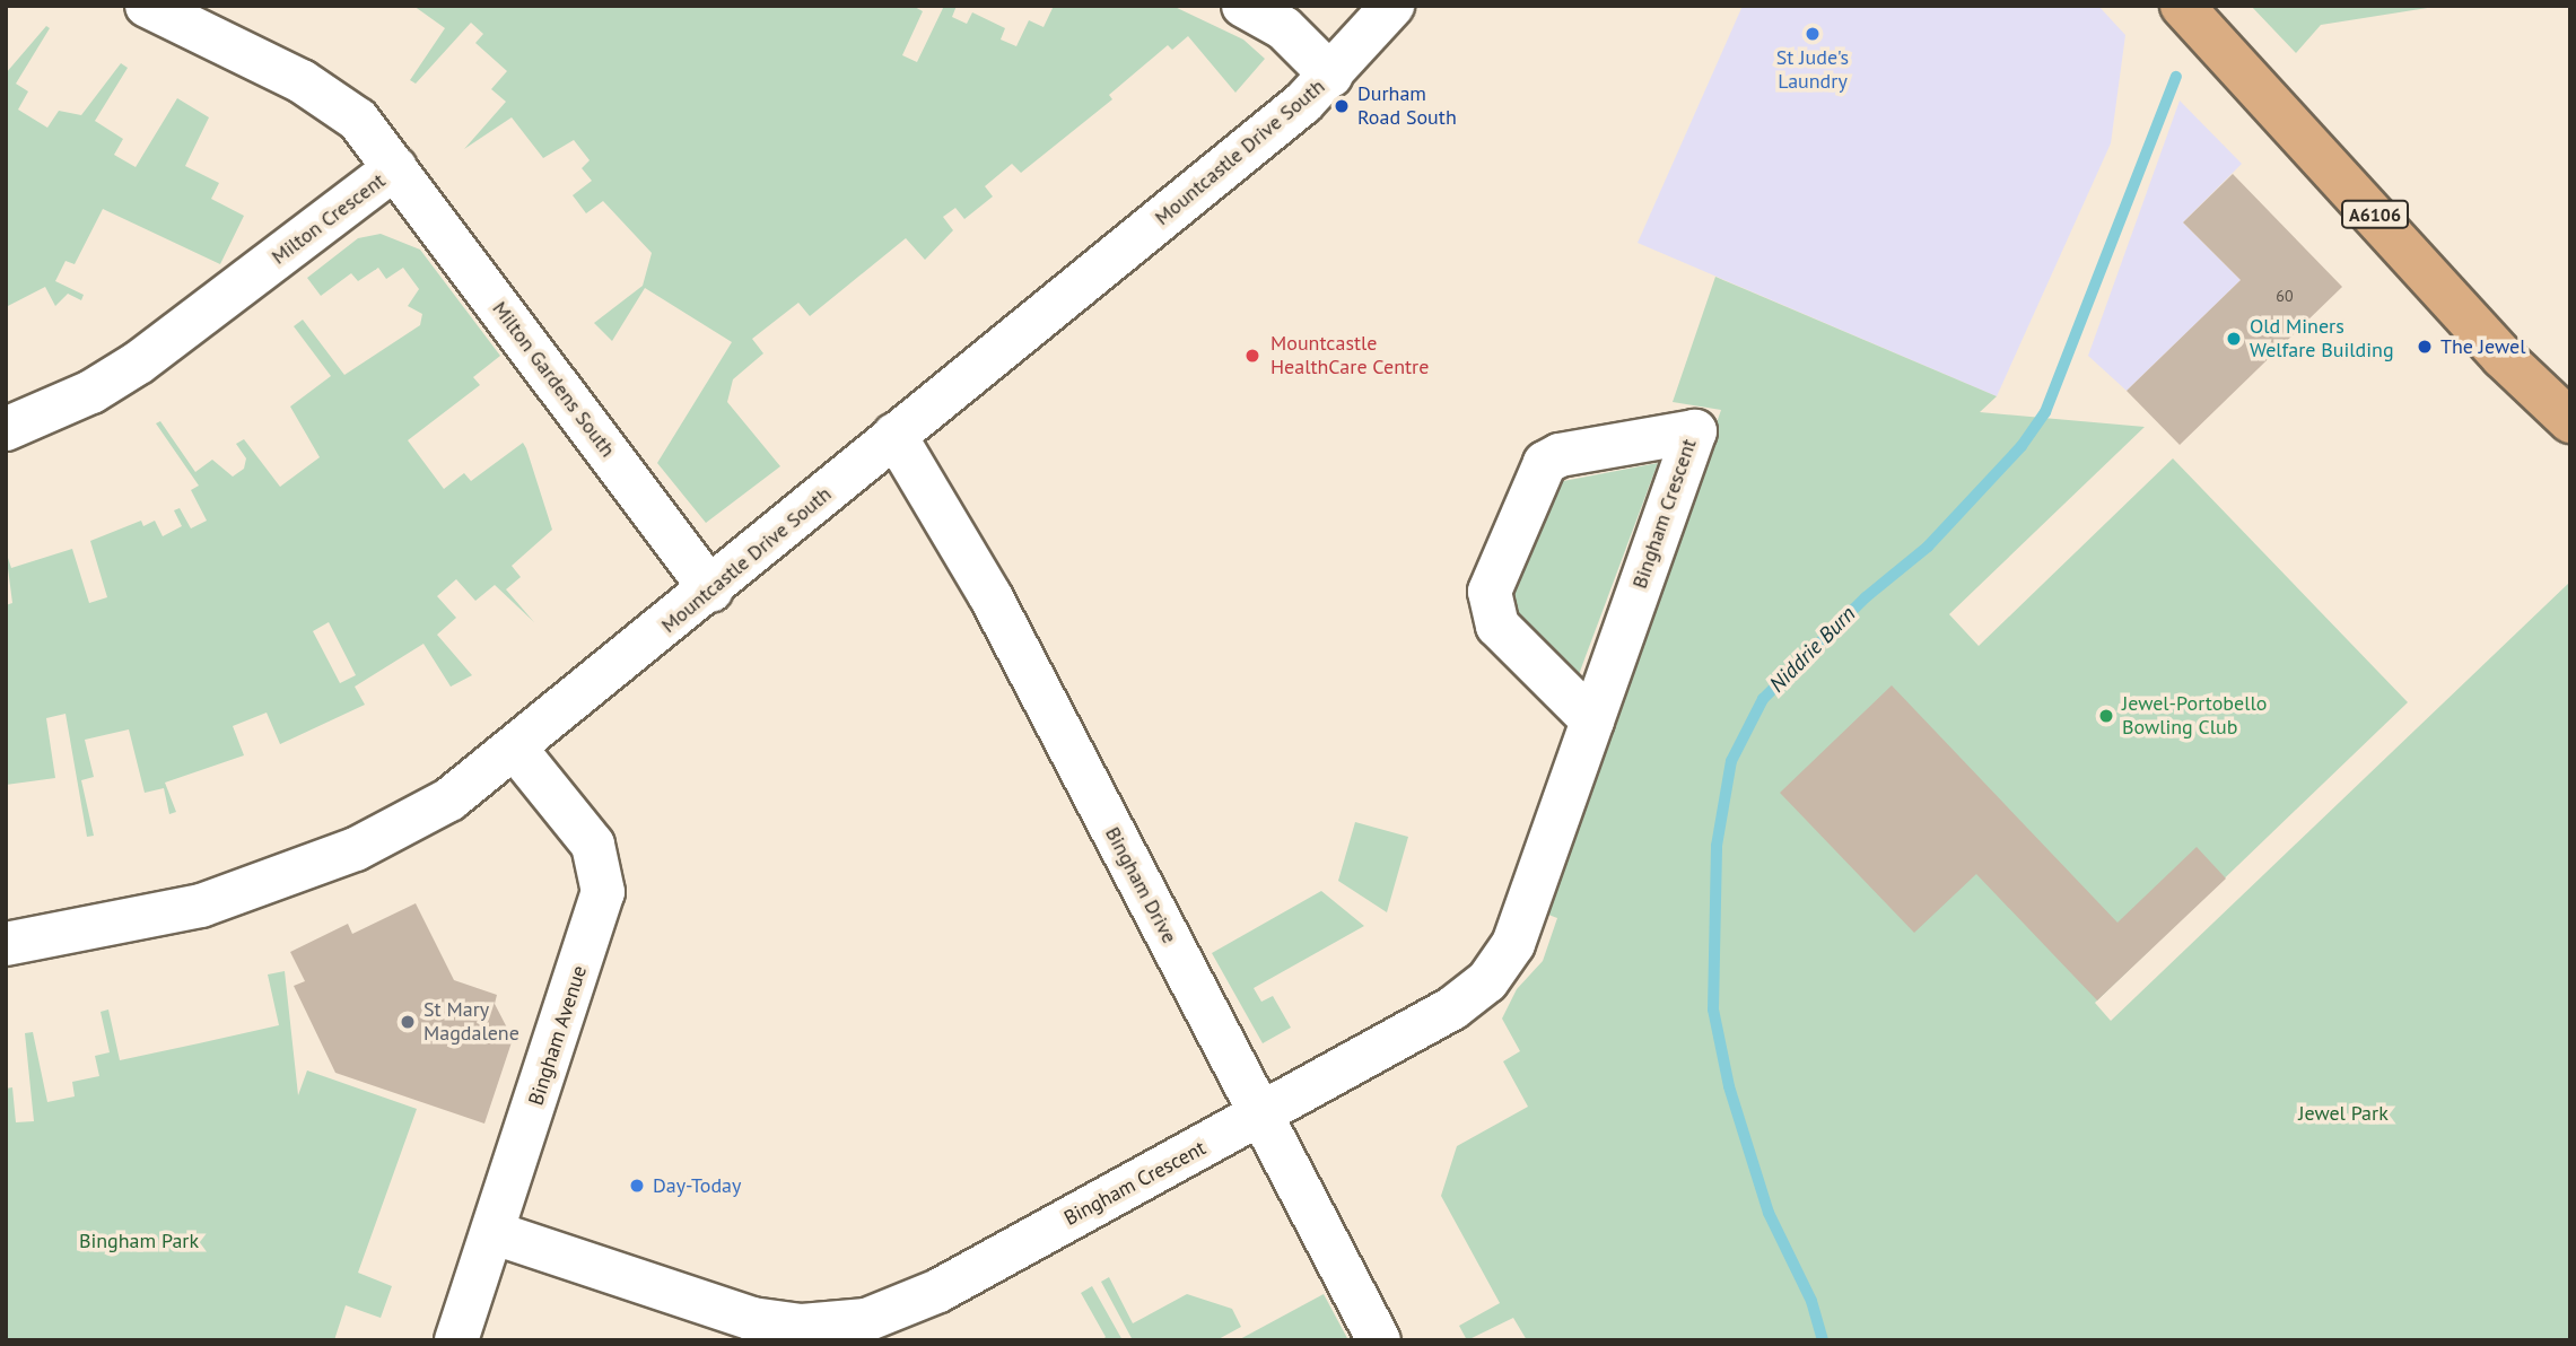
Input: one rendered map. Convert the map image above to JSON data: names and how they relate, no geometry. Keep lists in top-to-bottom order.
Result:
{
  "streets": {
    "main road": ["A6106"],
    "street": [
      "Mountcastle Drive South",
      "Milton Crescent",
      "Milton Gardens South",
      "Bingham Crescent",
      "Bingham Drive",
      "Bingham Avenue"
    ]
  },
  "crossings": [
    ["Mountcastle Drive South", "Milton Gardens South"],
    ["Mountcastle Drive South", "Bingham Drive"],
    ["Mountcastle Drive South", "Bingham Avenue"],
    ["Milton Crescent", "Milton Gardens South"],
    ["Bingham Crescent", "Bingham Drive"],
    ["Bingham Crescent", "Bingham Avenue"]
  ],
  "water": ["Niddrie Burn"],
  "parks": ["Jewel Park", "Bingham Park"],
  "places": [
    "St Jude's Laundry",
    "Durham Road South",
    "Old Miners Welfare Building",
    "The Jewel",
    "Mountcastle HealthCare Centre",
    "Jewel-Portobello Bowling Club",
    "St Mary Magdalene",
    "Day-Today"
  ],
  "house_numbers": ["60"]
}
